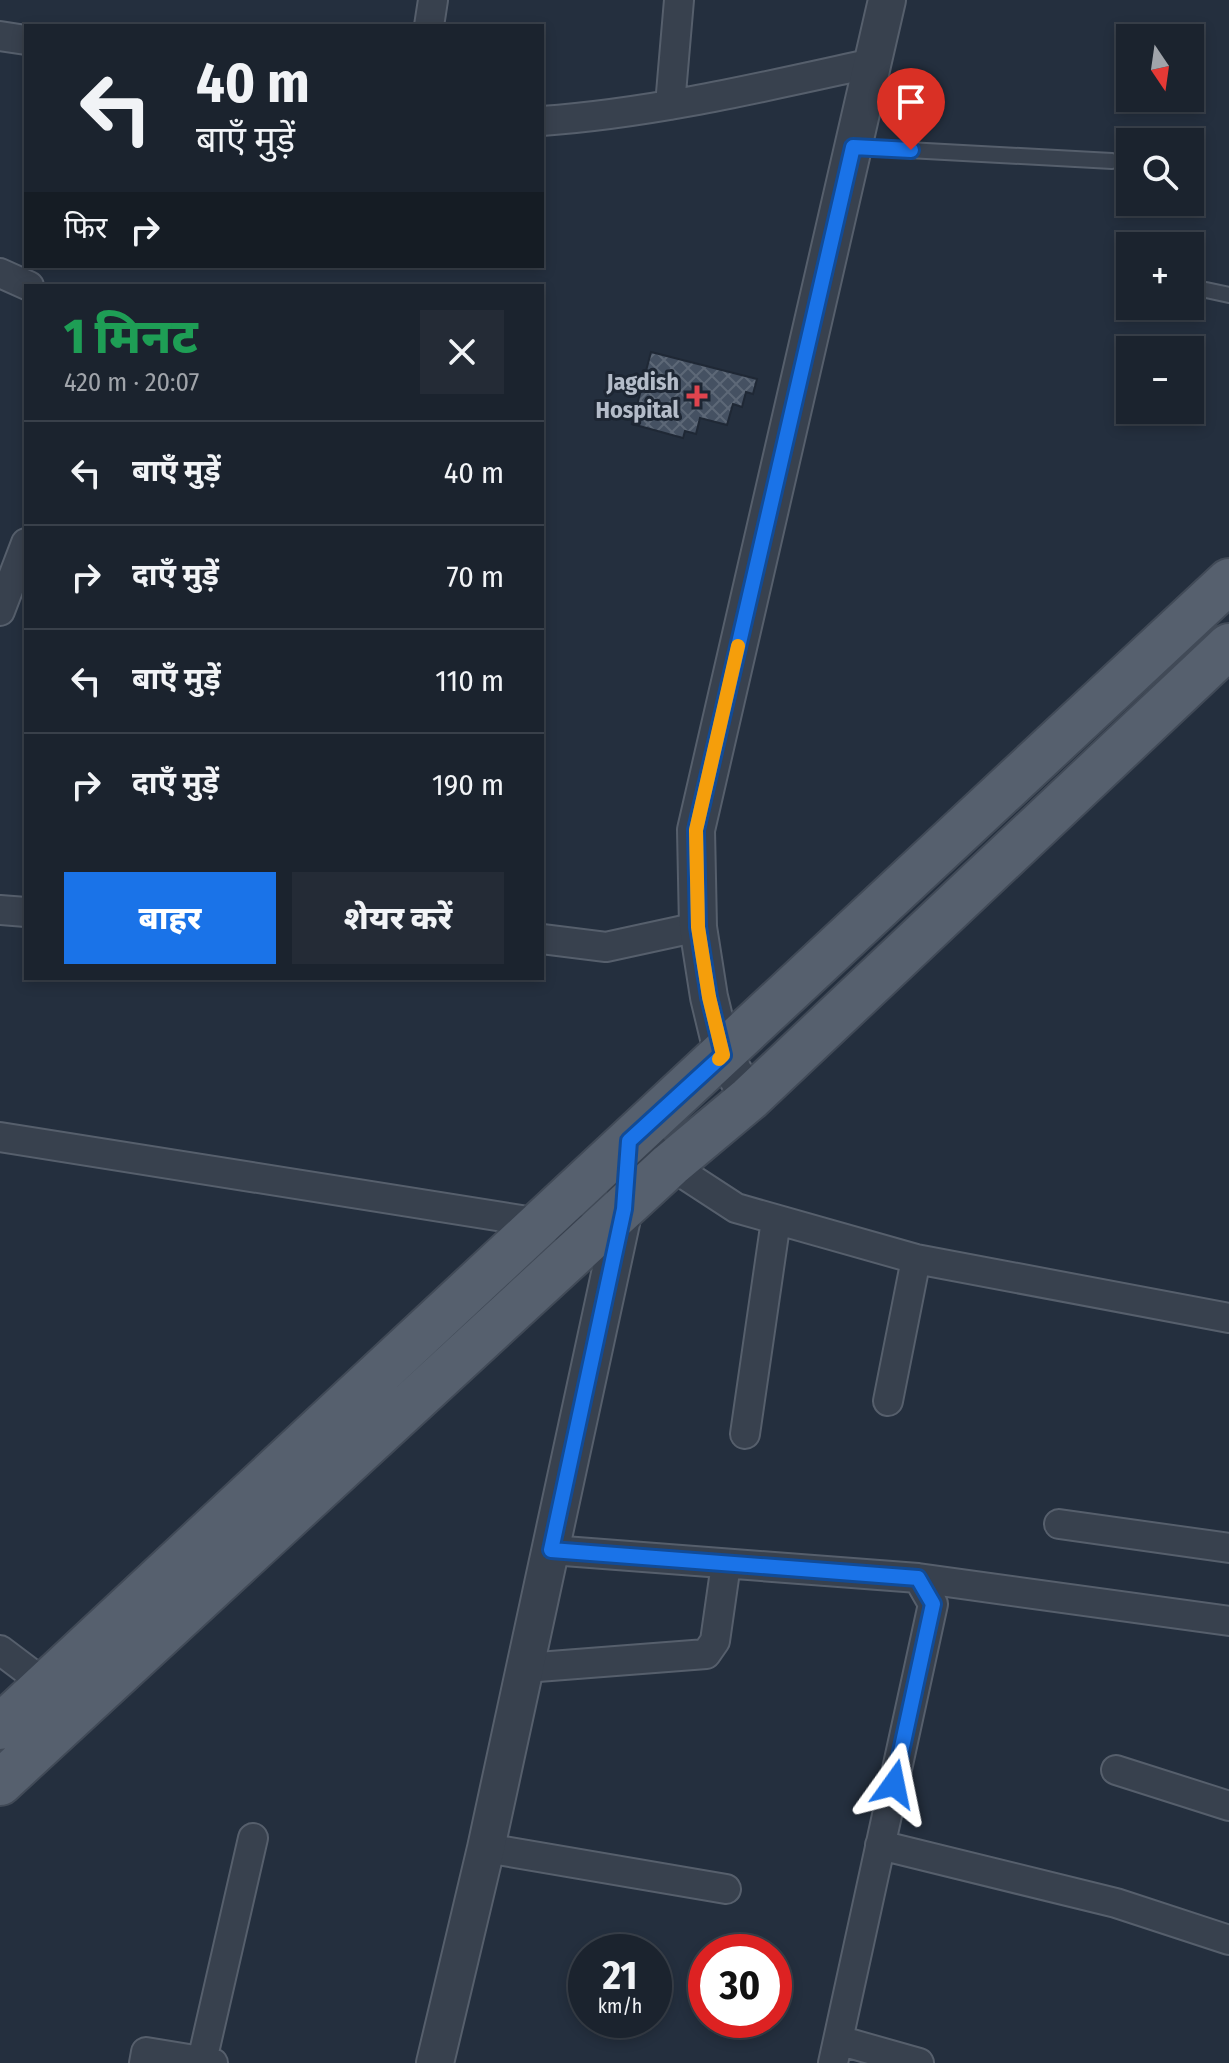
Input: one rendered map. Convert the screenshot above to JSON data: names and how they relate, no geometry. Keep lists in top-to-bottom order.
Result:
{
  "places": {
    "health": ["Jagdish Hospital"]
  },
  "north": "bottom",
  "page": {
    "map_buttons": ["+", "−"],
    "turn": ["40 m", "बाएँ मुड़ें"],
    "then": "फिर",
    "heading": ["1 मिनट", "420 m · 20:07"],
    "list": [
      {
        "name": "बाएँ मुड़ें",
        "value": "40 m"
      },
      {
        "name": "दाएँ मुड़ें",
        "value": "70 m"
      },
      {
        "name": "बाएँ मुड़ें",
        "value": "110 m"
      },
      {
        "name": "दाएँ मुड़ें",
        "value": "190 m"
      }
    ],
    "buttons": ["बाहर", "शेयर करें"],
    "speed": "21 km/h",
    "limit": "30"
  }
}
